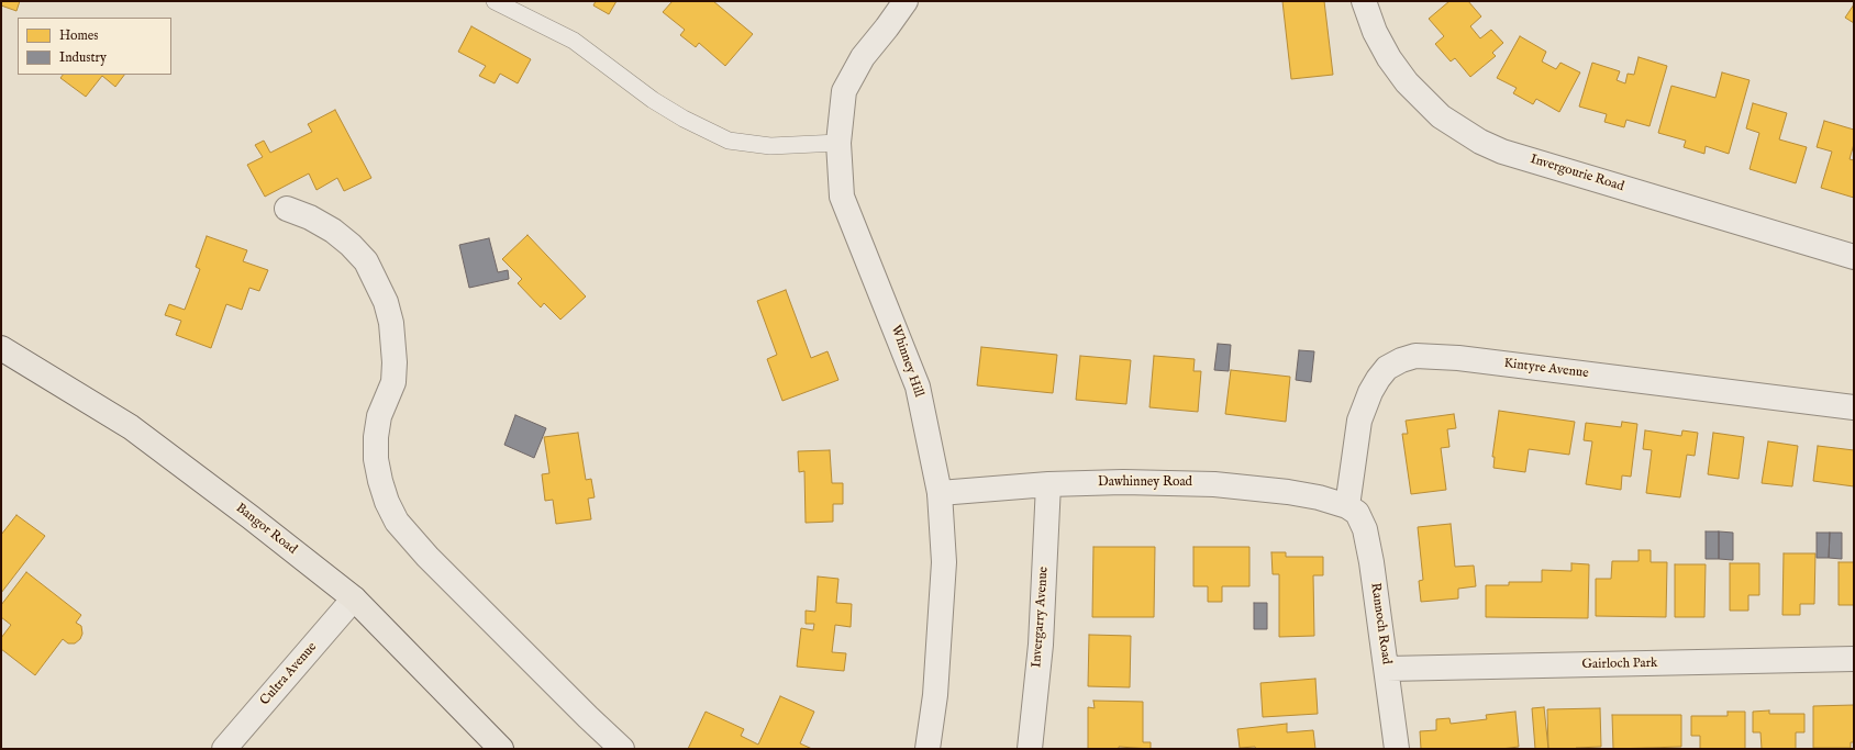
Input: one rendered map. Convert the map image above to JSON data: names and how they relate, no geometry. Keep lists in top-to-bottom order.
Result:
{
  "streets": {
    "highway": ["Bangor Road"],
    "street": [
      "Invergourie Road",
      "Whinney Hill",
      "Kintyre Avenue",
      "Dawhinney Road",
      "Invergarry Avenue",
      "Rannoch Road",
      "Gairloch Park",
      "Cultra Avenue"
    ]
  },
  "crossings": [
    ["Whinney Hill", "Dawhinney Road"],
    ["Kintyre Avenue", "Dawhinney Road"],
    ["Kintyre Avenue", "Rannoch Road"],
    ["Dawhinney Road", "Invergarry Avenue"],
    ["Dawhinney Road", "Rannoch Road"],
    ["Bangor Road", "Cultra Avenue"],
    ["Rannoch Road", "Gairloch Park"]
  ],
  "legend": ["Homes", "Industry"]
}
